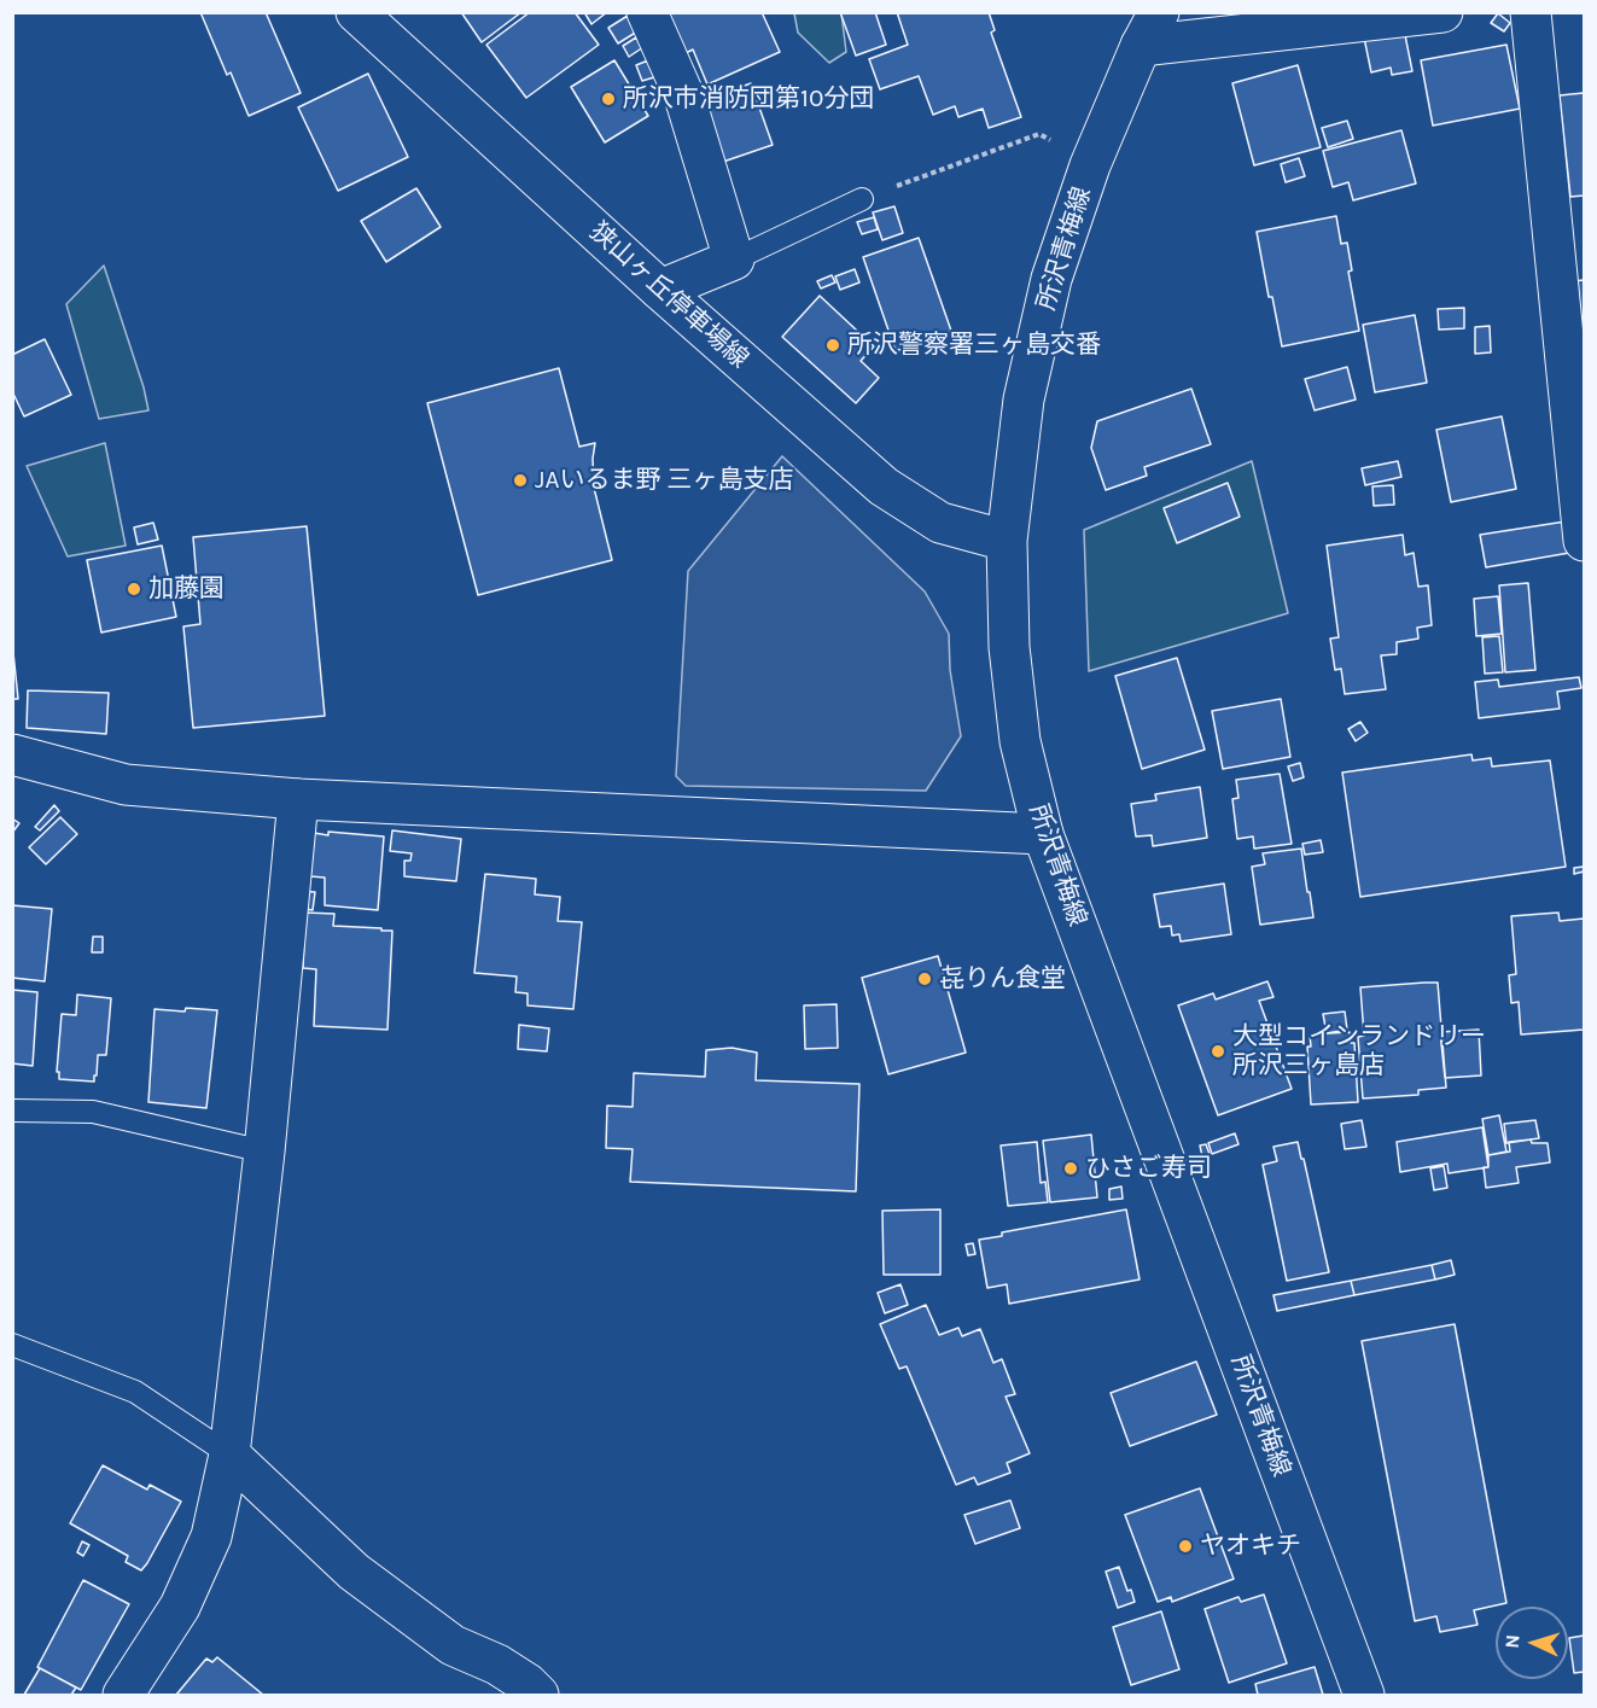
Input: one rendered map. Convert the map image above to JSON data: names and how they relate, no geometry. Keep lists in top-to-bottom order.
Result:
{
  "streets": {
    "street": ["所沢青梅線", "狭山ヶ丘停車場線"]
  },
  "crossings": [
    ["所沢青梅線", "狭山ヶ丘停車場線"]
  ],
  "places": [
    "所沢市消防団第10分団",
    "所沢警察署三ヶ島交番",
    "JAいるま野 三ヶ島支店",
    "加藤園",
    "㐂りん食堂",
    "大型コインランドリー 所沢三ヶ島店",
    "ひさご寿司",
    "ヤオキチ"
  ],
  "north": "left"
}
